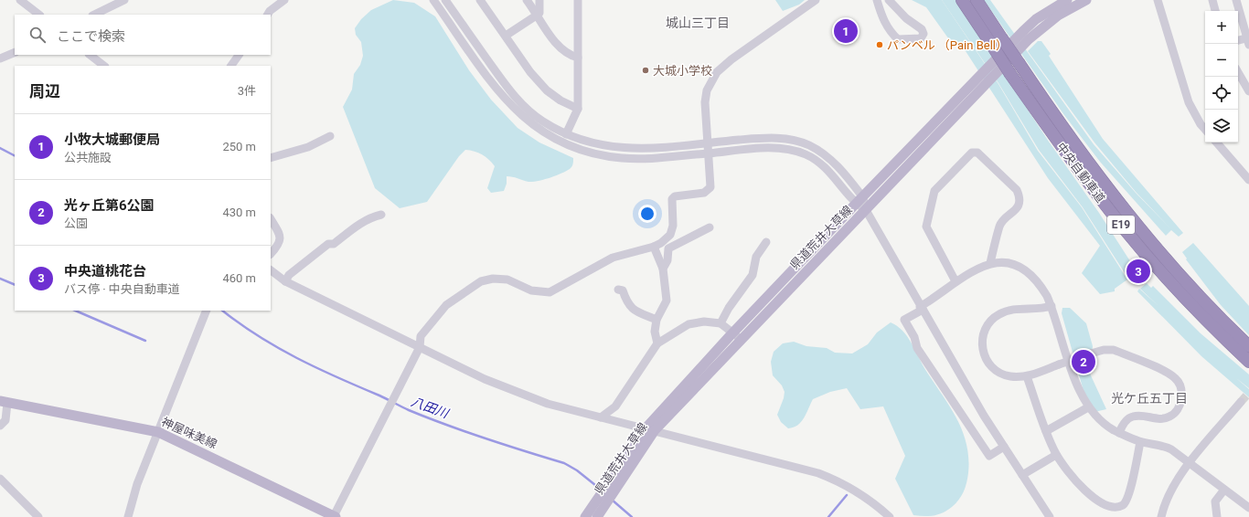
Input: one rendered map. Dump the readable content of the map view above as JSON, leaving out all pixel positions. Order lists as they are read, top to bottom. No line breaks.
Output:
{"streets":{"highway":["中央自動車道","E19"],"main road":["県道荒井大草線","神屋味美線"]},"districts":["城山三丁目","光ケ丘五丁目"],"water":["八田川"],"places":["パンベル （Pain Bell）","大城小学校"],"page":{"map_buttons":["+","−"],"search":"ここで検索","pins":["1","3","2"],"heading":["周辺","3件"],"list":[{"mark":"1","name":"小牧大城郵便局","note":"公共施設","value":"250 m"},{"mark":"2","name":"光ヶ丘第6公園","note":"公園","value":"430 m"},{"mark":"3","name":"中央道桃花台","note":"バス停 · 中央自動車道","value":"460 m"}]}}
